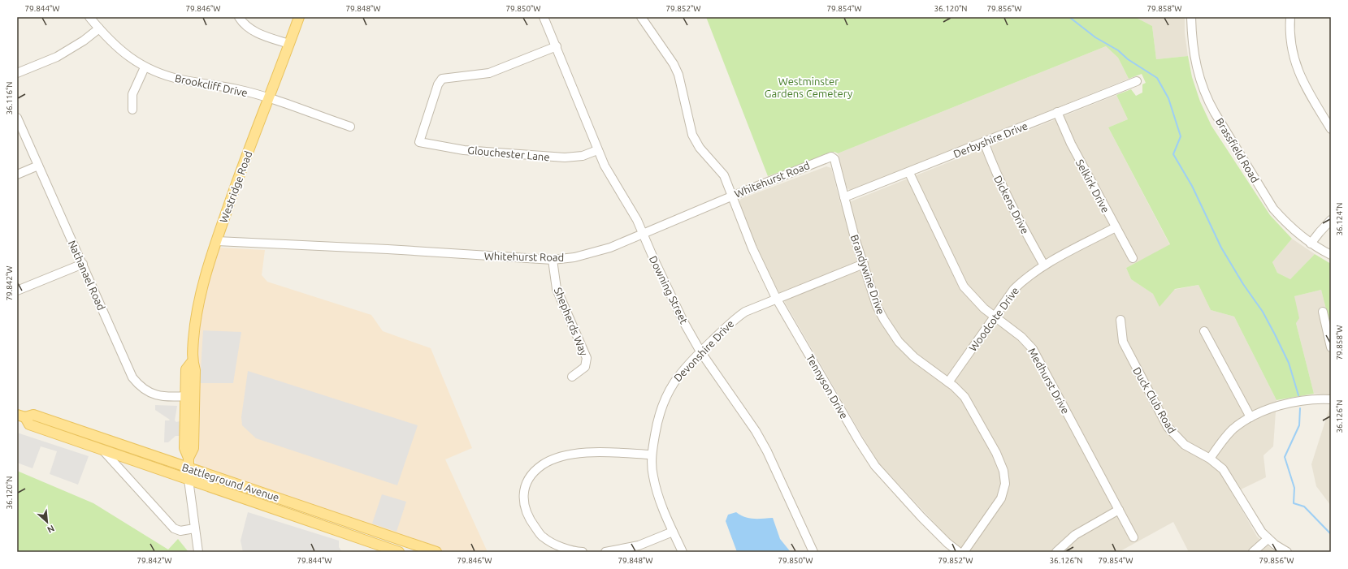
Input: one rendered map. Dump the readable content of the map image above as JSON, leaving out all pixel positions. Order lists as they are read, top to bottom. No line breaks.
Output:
{"streets":{"main road":["Westridge Road","Battleground Avenue"],"street":["Brookcliff Drive","Derbyshire Drive","Brassfield Road","Glouchester Lane","Whitehurst Road","Selkirk Drive","Dickens Drive","Brandywine Drive","Nathanael Road","Downing Street","Woodcote Drive","Shepherds Way","Devonshire Drive","Medhurst Drive","Tennyson Drive","Duck Club Road"]},"crossings":[["Brookcliff Drive","Westridge Road"],["Derbyshire Drive","Selkirk Drive"],["Derbyshire Drive","Dickens Drive"],["Derbyshire Drive","Brandywine Drive"],["Derbyshire Drive","Medhurst Drive"],["Glouchester Lane","Downing Street"],["Whitehurst Road","Westridge Road"],["Whitehurst Road","Brandywine Drive"],["Whitehurst Road","Downing Street"],["Whitehurst Road","Shepherds Way"],["Whitehurst Road","Tennyson Drive"],["Selkirk Drive","Woodcote Drive"],["Westridge Road","Nathanael Road"],["Westridge Road","Battleground Avenue"],["Dickens Drive","Woodcote Drive"],["Brandywine Drive","Woodcote Drive"],["Brandywine Drive","Devonshire Drive"],["Downing Street","Devonshire Drive"],["Woodcote Drive","Medhurst Drive"],["Devonshire Drive","Tennyson Drive"]],"parks":["Westminster Gardens Cemetery"],"north":"bottom right","coordinates":["79.844°W","79.846°W","79.848°W","79.850°W","79.852°W","79.854°W","36.120°N","79.856°W","79.858°W","36.116°N","36.124°N","79.842°W","36.126°N"]}
